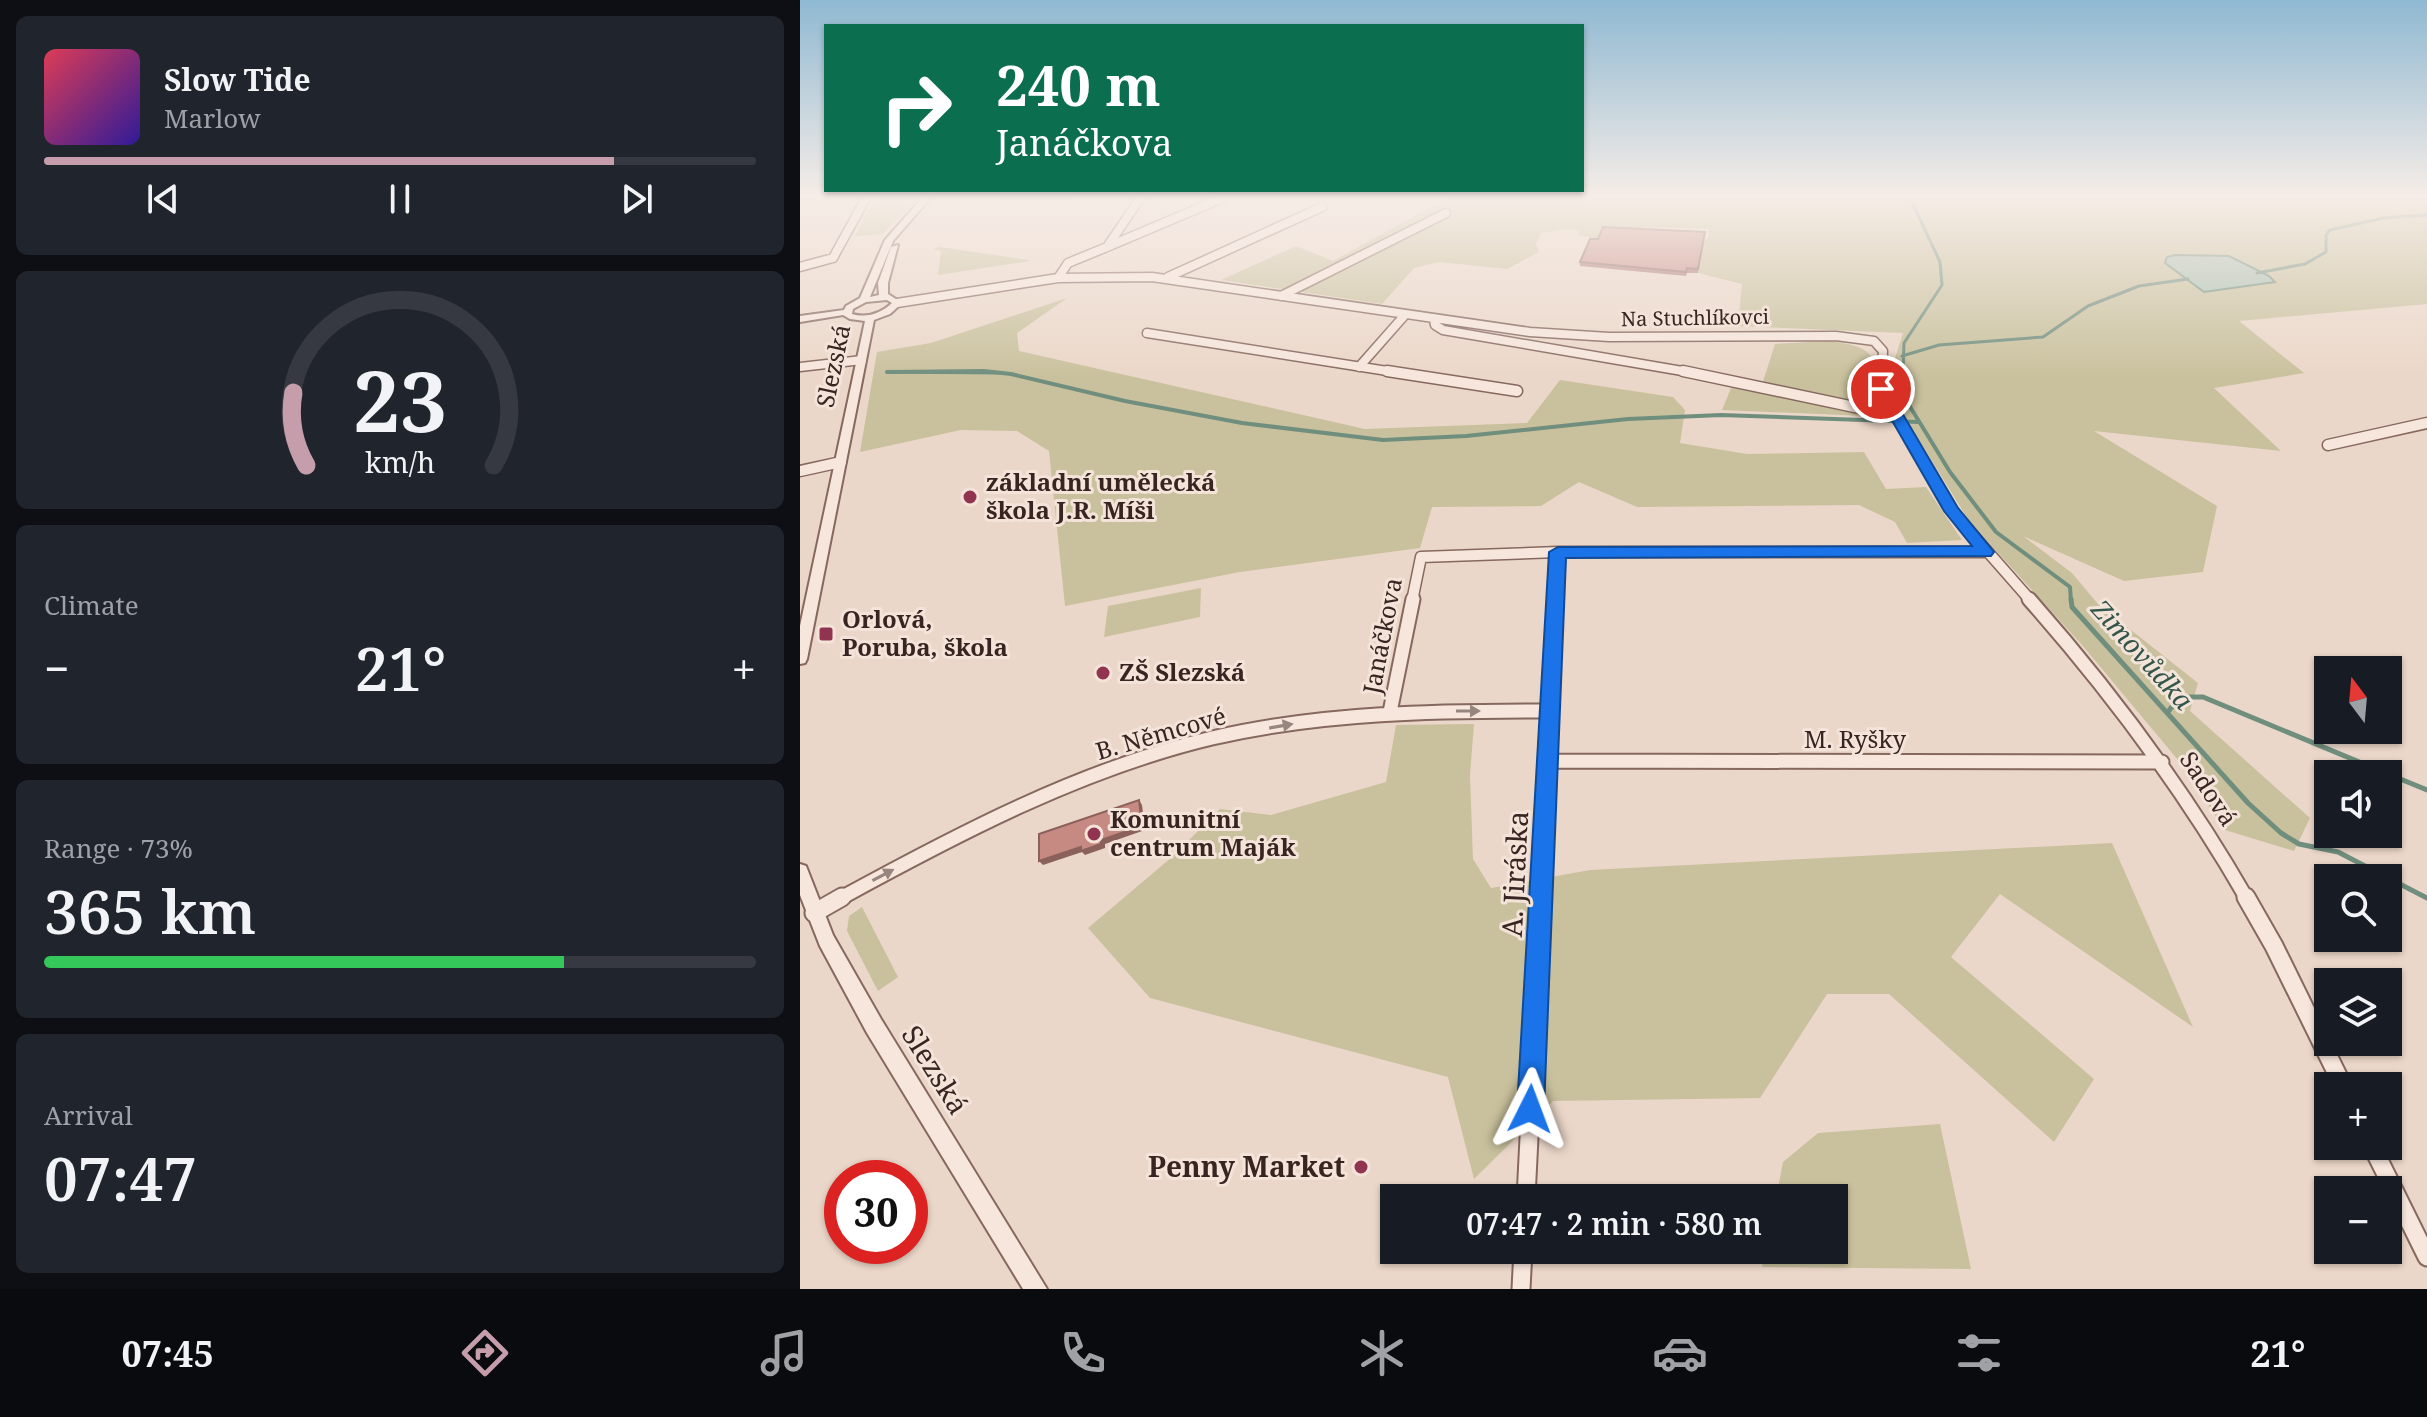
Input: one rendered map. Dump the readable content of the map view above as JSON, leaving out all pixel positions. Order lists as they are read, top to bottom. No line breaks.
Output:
{"streets":{"street":["Na Stuchlíkovci","Slezská","Janáčkova","B. Němcové","M. Ryšky","Sadová","A. Jiráska"]},"crossings":[["Na Stuchlíkovci","Janáčkova"],["Na Stuchlíkovci","Sadová"],["Slezská","B. Němcové"],["Janáčkova","B. Němcové"],["Janáčkova","Sadová"],["Janáčkova","A. Jiráska"],["B. Němcové","A. Jiráska"],["M. Ryšky","Sadová"],["M. Ryšky","A. Jiráska"]],"one_way":["B. Němcové"],"water":["Zimovůdka"],"places":{"other":["základní umělecká škola J.R. Míši","ZŠ Slezská","Komunitní centrum Maják","Penny Market"],"transit":["Orlová, Poruba, škola"]},"north":"top","page":{"turn":["240 m","Janáčkova"],"song":["Slow Tide","Marlow"],"tile":["Climate",["Range · 73%","365 km"],["Arrival","07:47"]],"heat":["−","21°","+"],"map_buttons":["+","−"],"limit":"30","trip":"07:47 · 2 min · 580 m","tabs":["07:45","21°"],"gauge":["23","km/h"]}}
